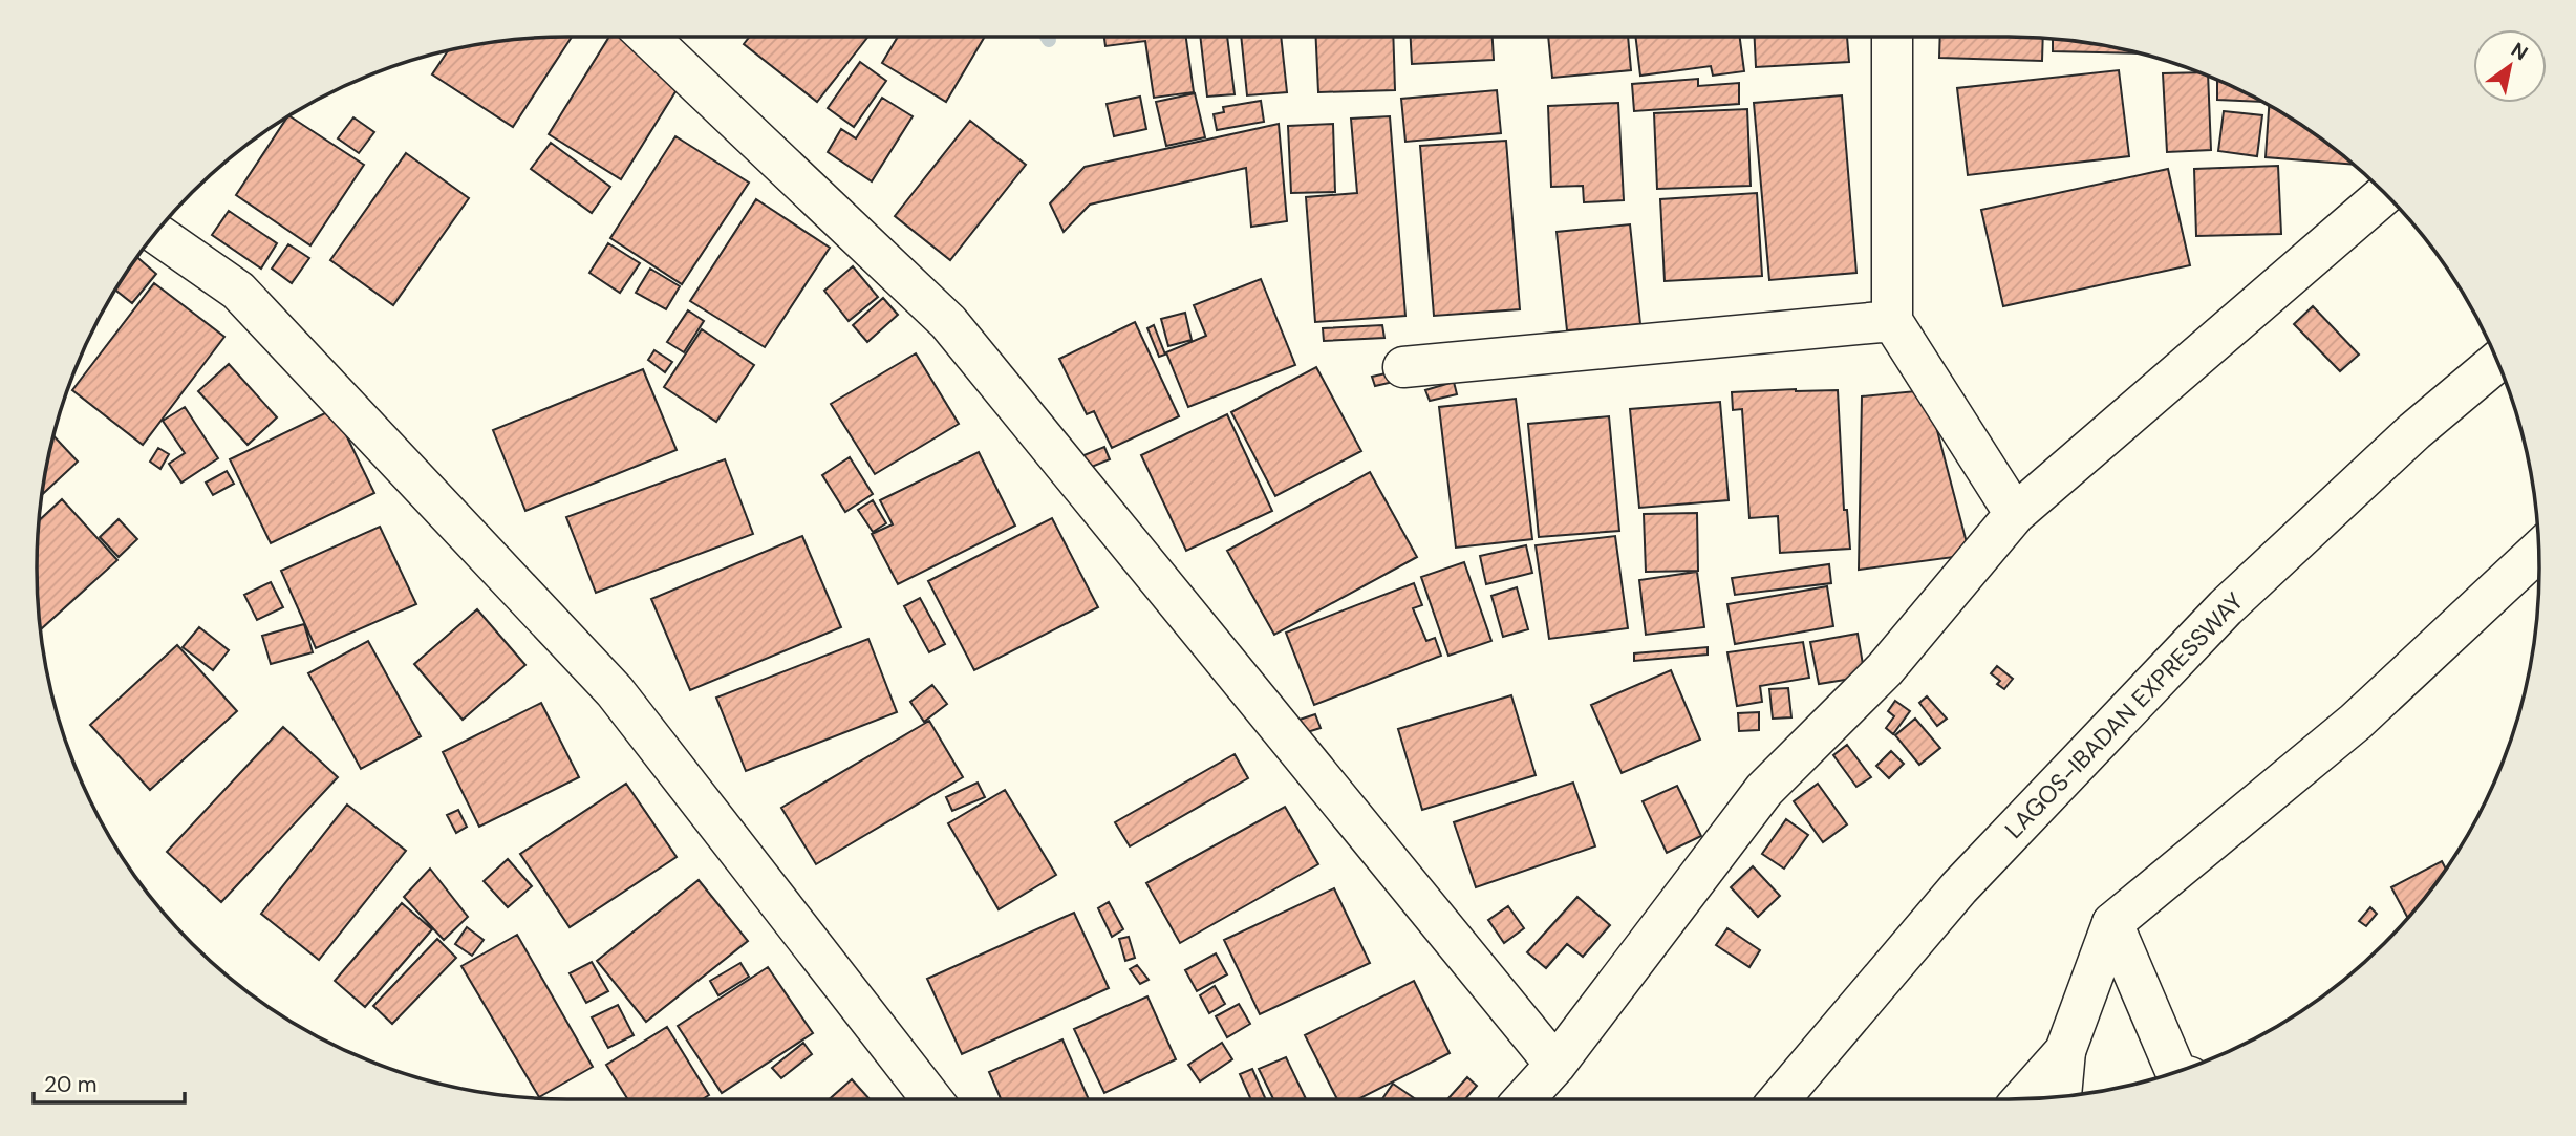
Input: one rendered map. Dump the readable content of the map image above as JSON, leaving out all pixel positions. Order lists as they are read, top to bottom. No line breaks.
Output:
{"streets":{"main road":["LAGOS-IBADAN EXPRESSWAY"]},"scale_bar":"20 m","north":"top right"}
